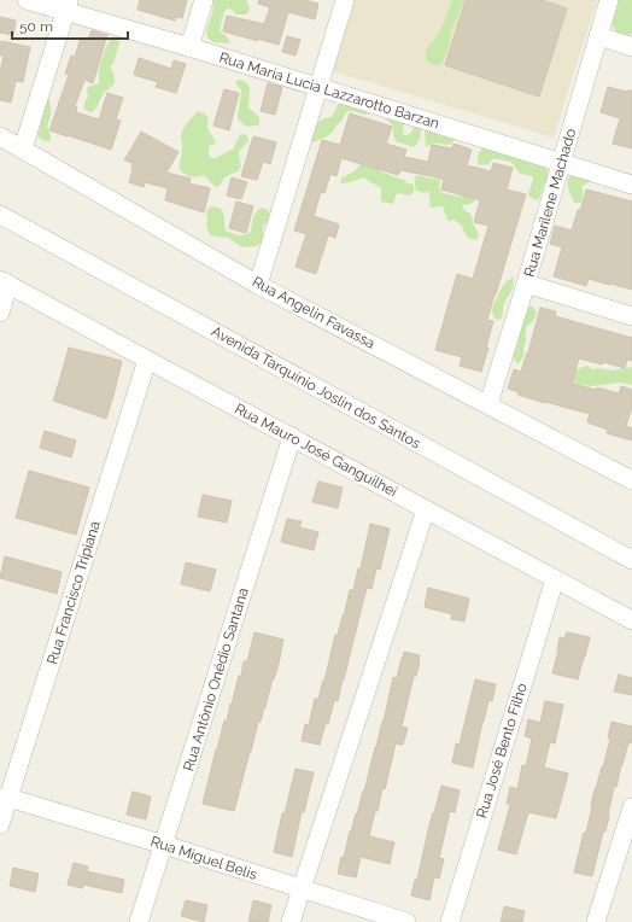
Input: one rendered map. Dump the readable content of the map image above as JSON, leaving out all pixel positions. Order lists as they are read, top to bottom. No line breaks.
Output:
{"streets":{"street":["Rua Maria Lucia Lazzarotto Barzan","Rua Marilene Machado","Rua Angelin Favassa","Avenida Tarquínio Joslin dos Santos","Rua Mauro José Ganguilhei","Rua Francisco Tripiana","Rua Antônio Onédio Santana","Rua José Bento Filho","Rua Miguel Belis"]},"crossings":[["Rua Maria Lucia Lazzarotto Barzan","Rua Marilene Machado"],["Rua Marilene Machado","Rua Angelin Favassa"],["Rua Mauro José Ganguilhei","Rua Francisco Tripiana"],["Rua Mauro José Ganguilhei","Rua Antônio Onédio Santana"],["Rua Mauro José Ganguilhei","Rua José Bento Filho"],["Rua Francisco Tripiana","Rua Miguel Belis"],["Rua Antônio Onédio Santana","Rua Miguel Belis"]],"scale_bar":"50 m"}
